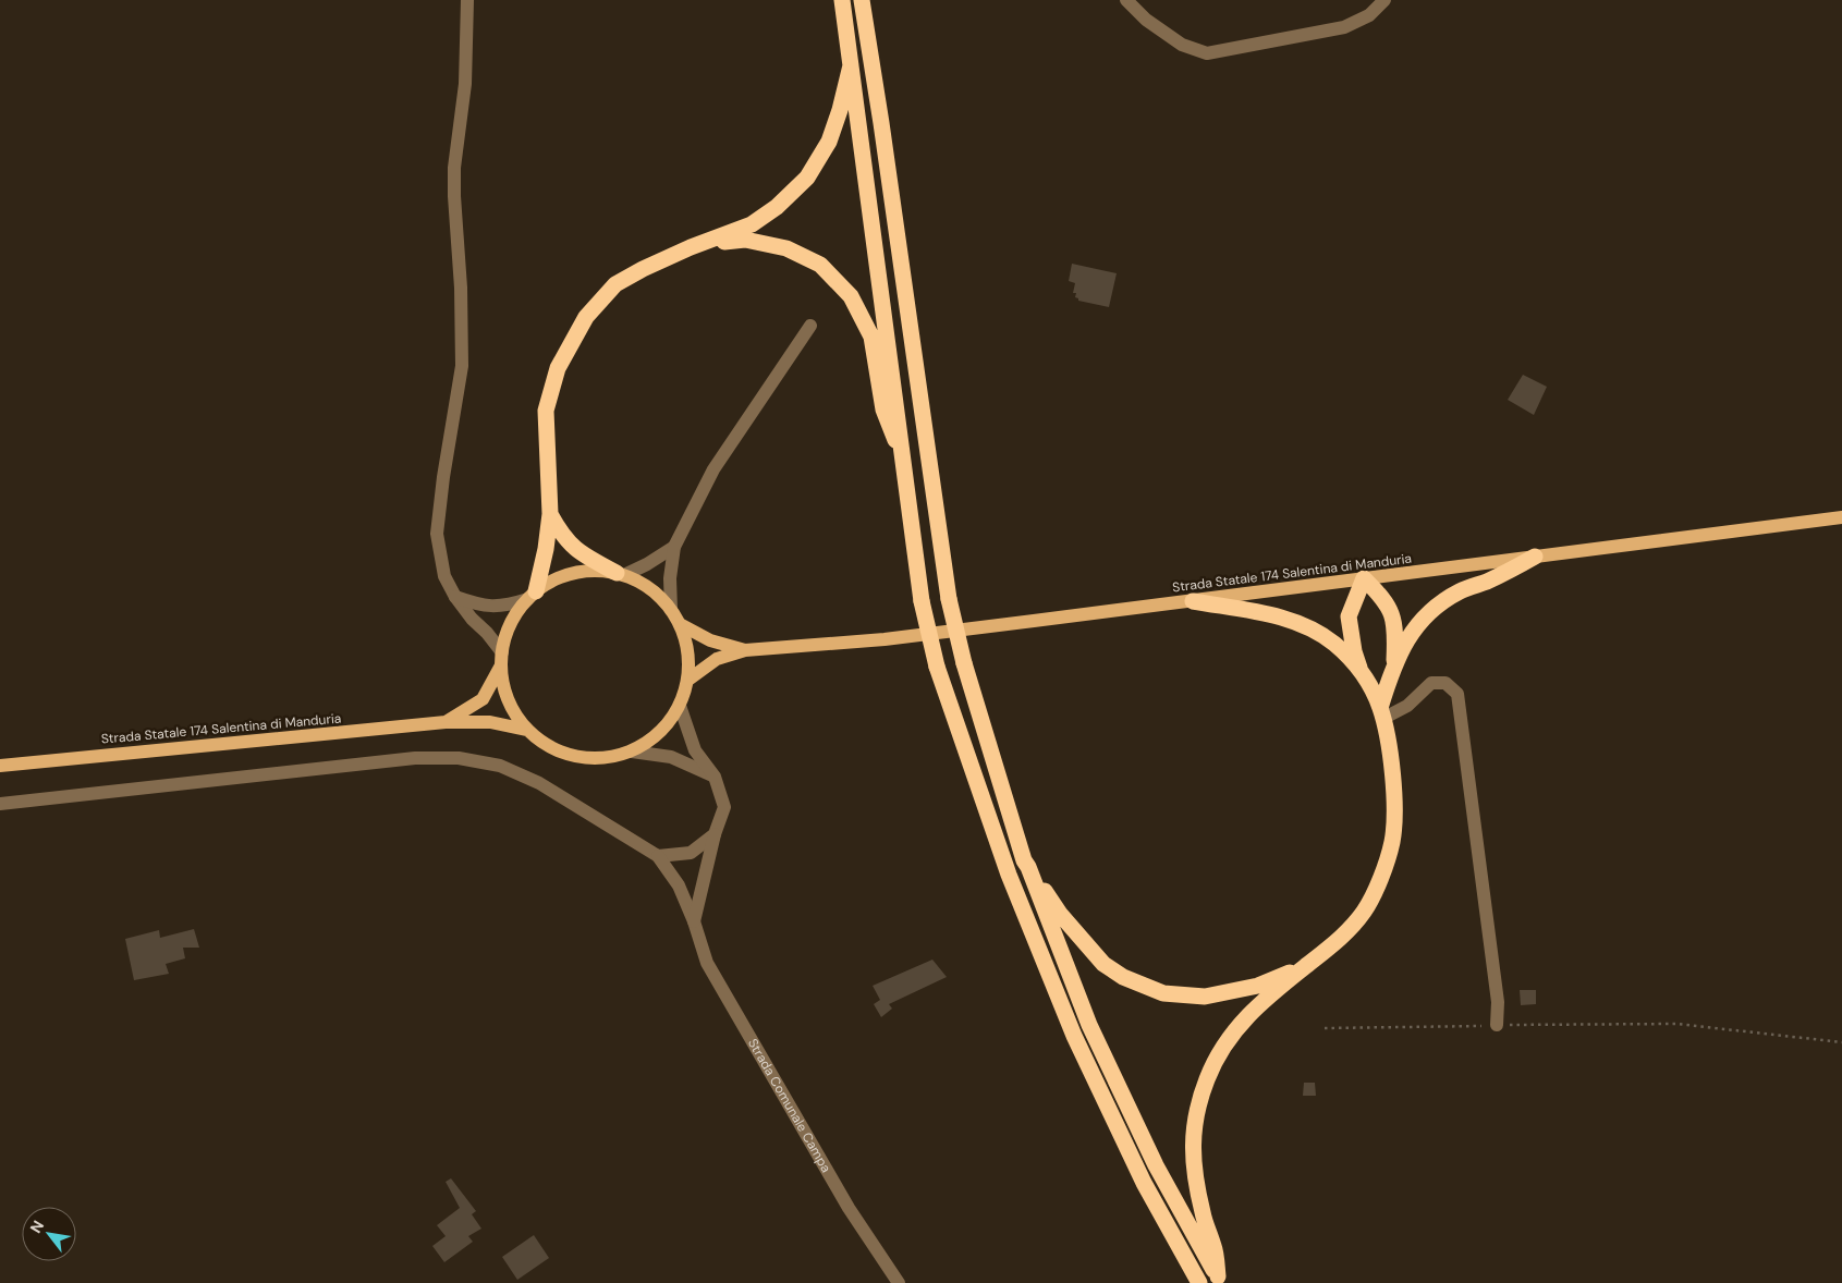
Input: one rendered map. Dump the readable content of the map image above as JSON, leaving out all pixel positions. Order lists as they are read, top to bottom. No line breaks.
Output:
{"streets":{"main road":["Strada Statale 174 Salentina di Manduria"],"street":["Strada Comunale Campa"]},"north":"top left"}
